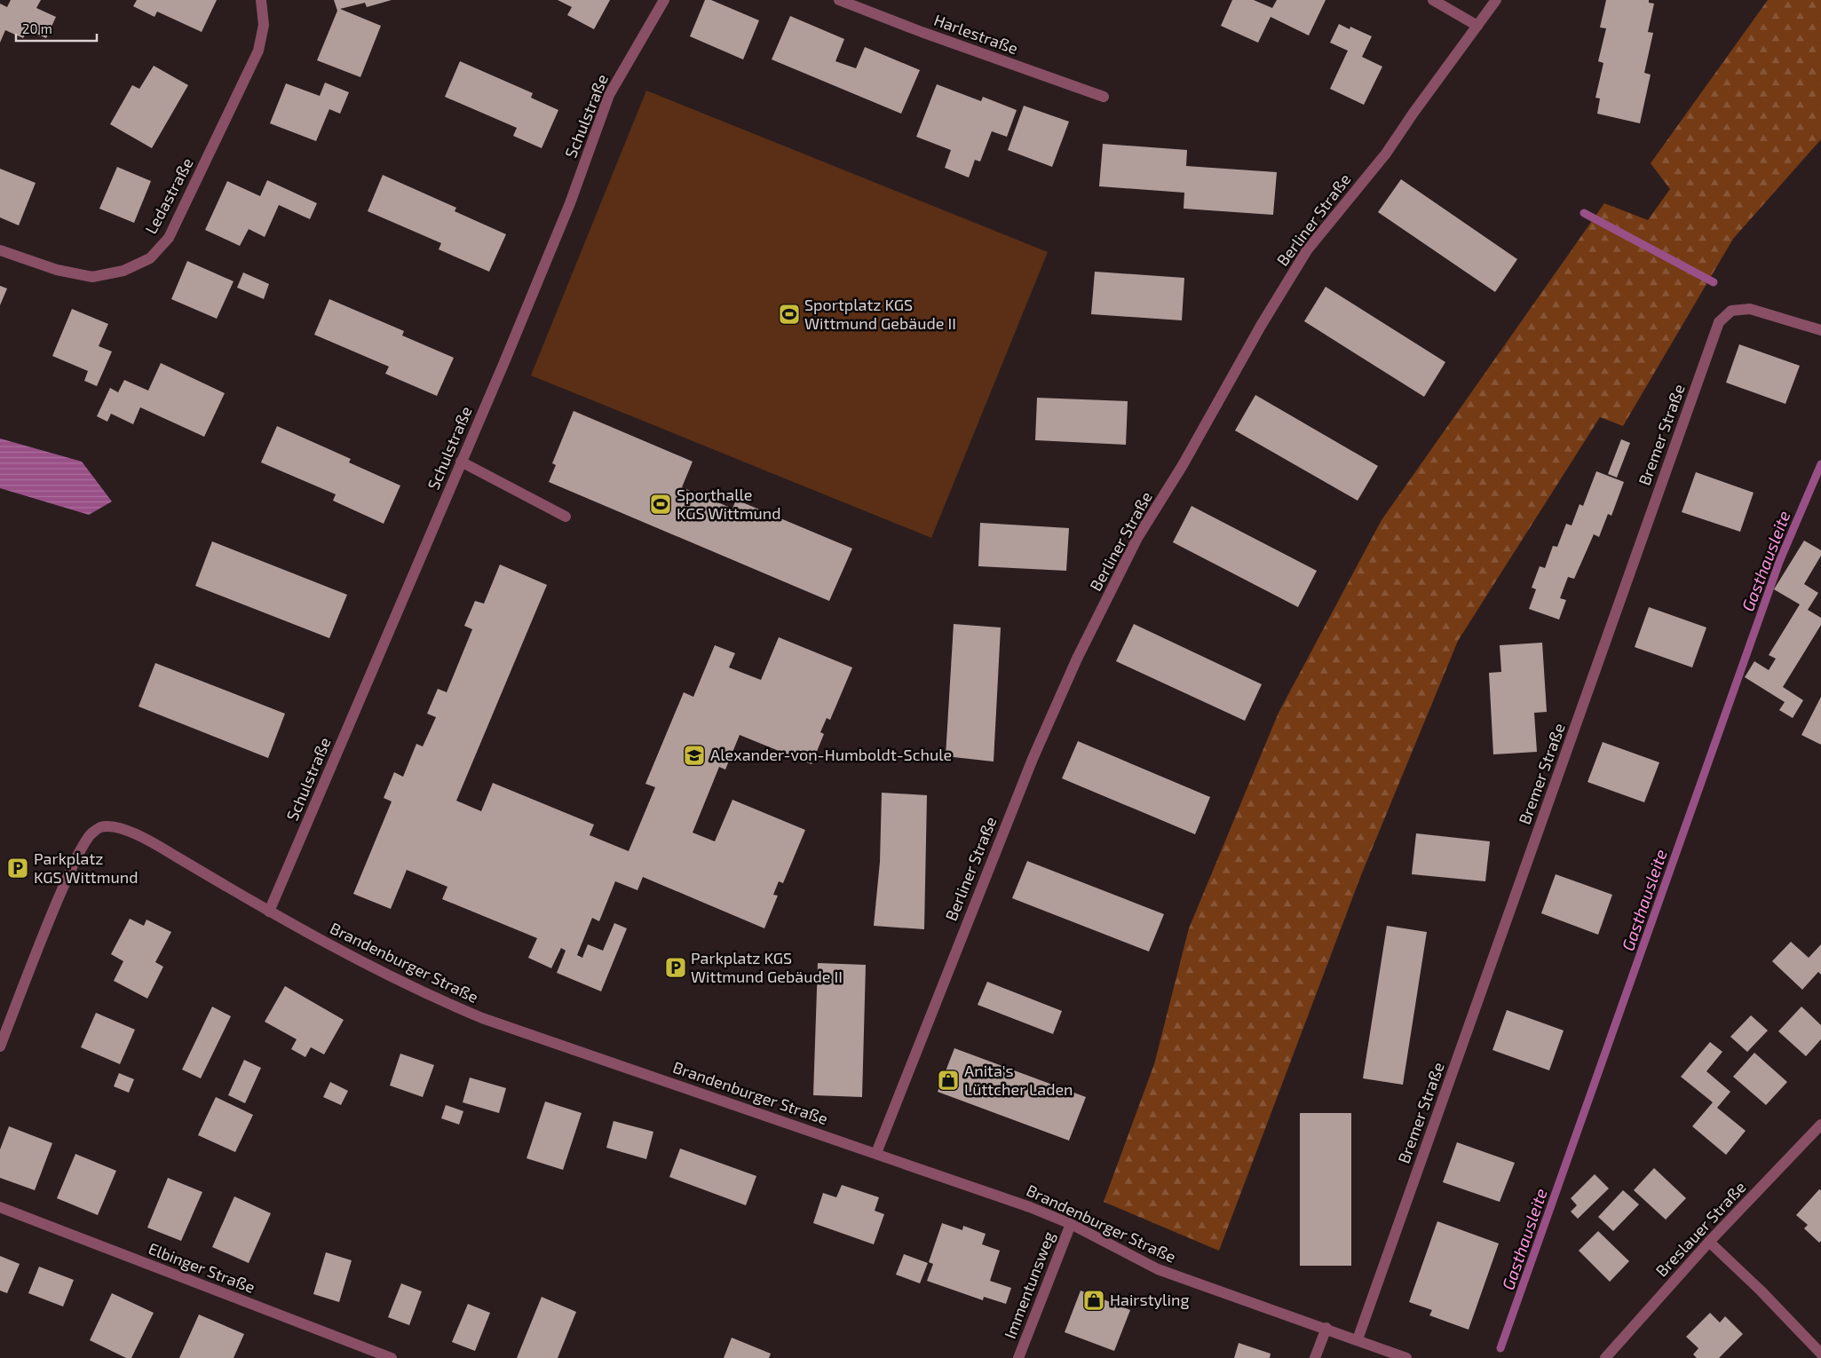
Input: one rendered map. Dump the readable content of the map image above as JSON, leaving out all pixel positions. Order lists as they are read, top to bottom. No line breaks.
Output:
{"streets":{"street":["Harlestraße","Schulstraße","Ledastraße","Berliner Straße","Bremer Straße","Brandenburger Straße","Breslauer Straße","Elbinger Straße","Immentunsweg"]},"crossings":[["Schulstraße","Brandenburger Straße"],["Berliner Straße","Brandenburger Straße"],["Bremer Straße","Brandenburger Straße"],["Brandenburger Straße","Immentunsweg"]],"water":["Gasthausleite"],"places":{"sports":["Sportplatz KGS Wittmund Gebäude II","Sporthalle KGS Wittmund"],"school or university":["Alexander-von-Humboldt-Schule"],"parking":["Parkplatz KGS Wittmund","Parkplatz KGS Wittmund Gebäude II"],"shop":["Anita's Lüttcher Laden","Hairstyling"]},"scale_bar":"20 m"}
